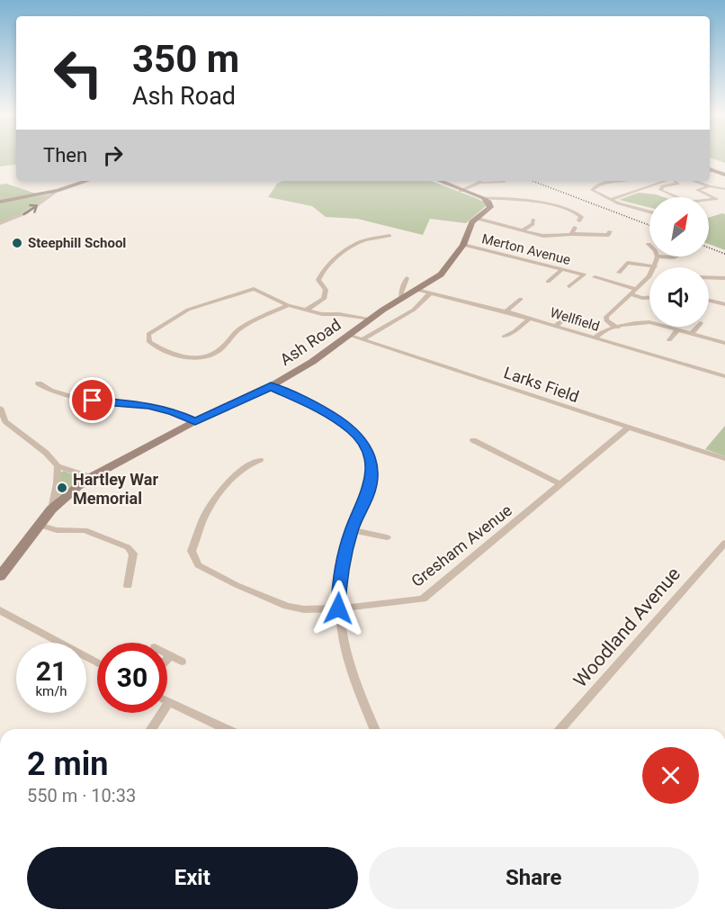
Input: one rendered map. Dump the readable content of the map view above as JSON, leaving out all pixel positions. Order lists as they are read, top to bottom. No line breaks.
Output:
{"streets":{"street":["Merton Avenue","Wellfield","Ash Road","Larks Field","Gresham Avenue","Woodland Avenue"]},"crossings":[["Merton Avenue","Ash Road"],["Wellfield","Ash Road"],["Ash Road","Larks Field"],["Larks Field","Gresham Avenue"]],"places":["Steephill School","Hartley War Memorial"],"north":"top right","page":{"turn":["350 m","Ash Road"],"then":"Then","speed":"21 km/h","limit":"30","heading":["2 min","550 m · 10:33"],"buttons":["Exit","Share"]}}
